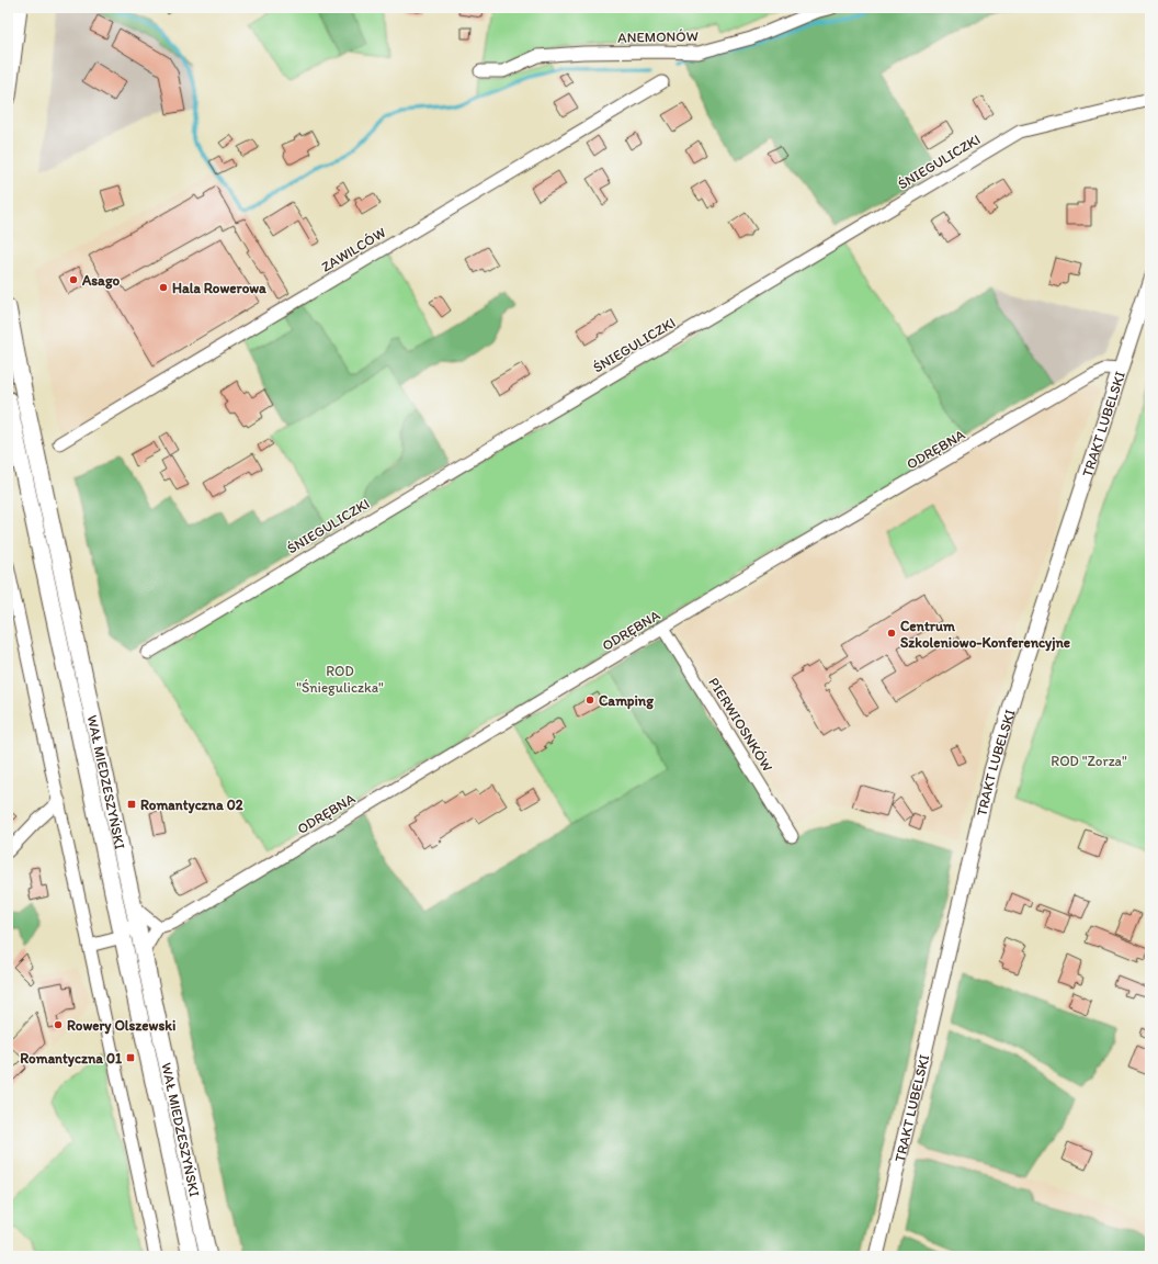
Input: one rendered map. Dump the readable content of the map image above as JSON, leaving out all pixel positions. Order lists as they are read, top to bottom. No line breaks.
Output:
{"streets":{"main road":["WAŁ MIEDZESZYŃSKI"],"street":["ANEMONÓW","ŚNIEGULICZKI","ZAWILCÓW","TRAKT LUBELSKI","ODRĘBNA","PIERWIOSNKÓW"]},"crossings":[["TRAKT LUBELSKI","ODRĘBNA"],["ODRĘBNA","PIERWIOSNKÓW"]],"parks":["ROD \"Śnieguliczka\"","ROD \"Zorza\""],"places":{"other":["Asago","Hala Rowerowa","Centrum Szkoleniowo-Konferencyjne","Camping","Rowery Olszewski"],"transit":["Romantyczna 02","Romantyczna 01"]}}
